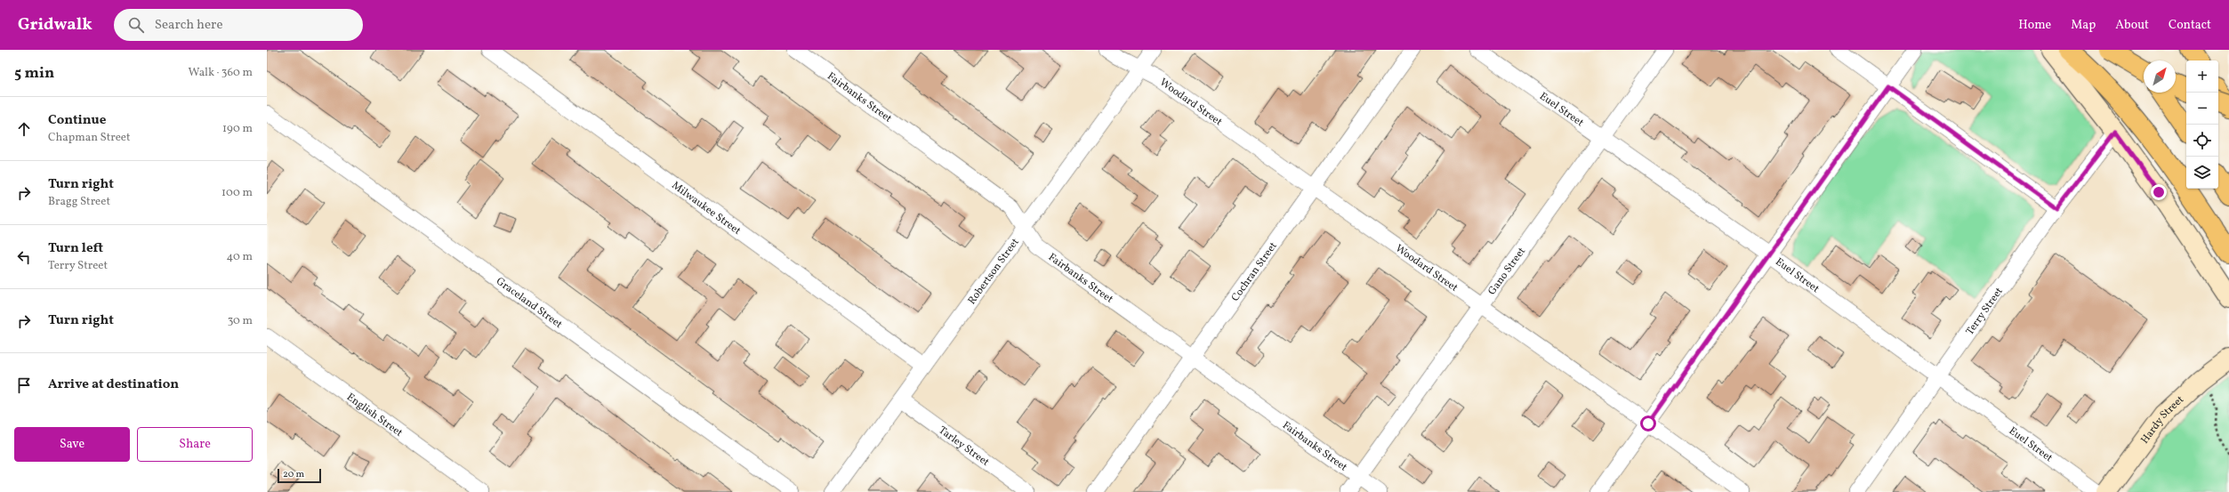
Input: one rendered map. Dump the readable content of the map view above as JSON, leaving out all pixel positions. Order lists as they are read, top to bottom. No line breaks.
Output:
{"streets":{"main road":["Hardy Street"],"street":["Fairbanks Street","Woodard Street","Euel Street","Milwaukee Street","Robertson Street","Cochran Street","Gano Street","Graceland Street","Terry Street","English Street","Tarley Street"]},"crossings":[["Fairbanks Street","Robertson Street"],["Fairbanks Street","Cochran Street"],["Fairbanks Street","Gano Street"],["Woodard Street","Robertson Street"],["Woodard Street","Cochran Street"],["Woodard Street","Gano Street"],["Euel Street","Gano Street"],["Euel Street","Terry Street"],["Milwaukee Street","Robertson Street"],["Robertson Street","Tarley Street"]],"scale_bar":"20 m","north":"top right","page":{"header":"Gridwalk","search":"Search here","nav":["Home","Map","About","Contact"],"heading":["5 min","Walk · 360 m"],"map_buttons":["+","−"],"list":[["Continue","Chapman Street","190 m"],["Turn right","Bragg Street","100 m"],["Turn left","Terry Street","40 m"],["Turn right","30 m"],"Arrive at destination"],"buttons":["Save","Share"],"scale":"20 m"}}
